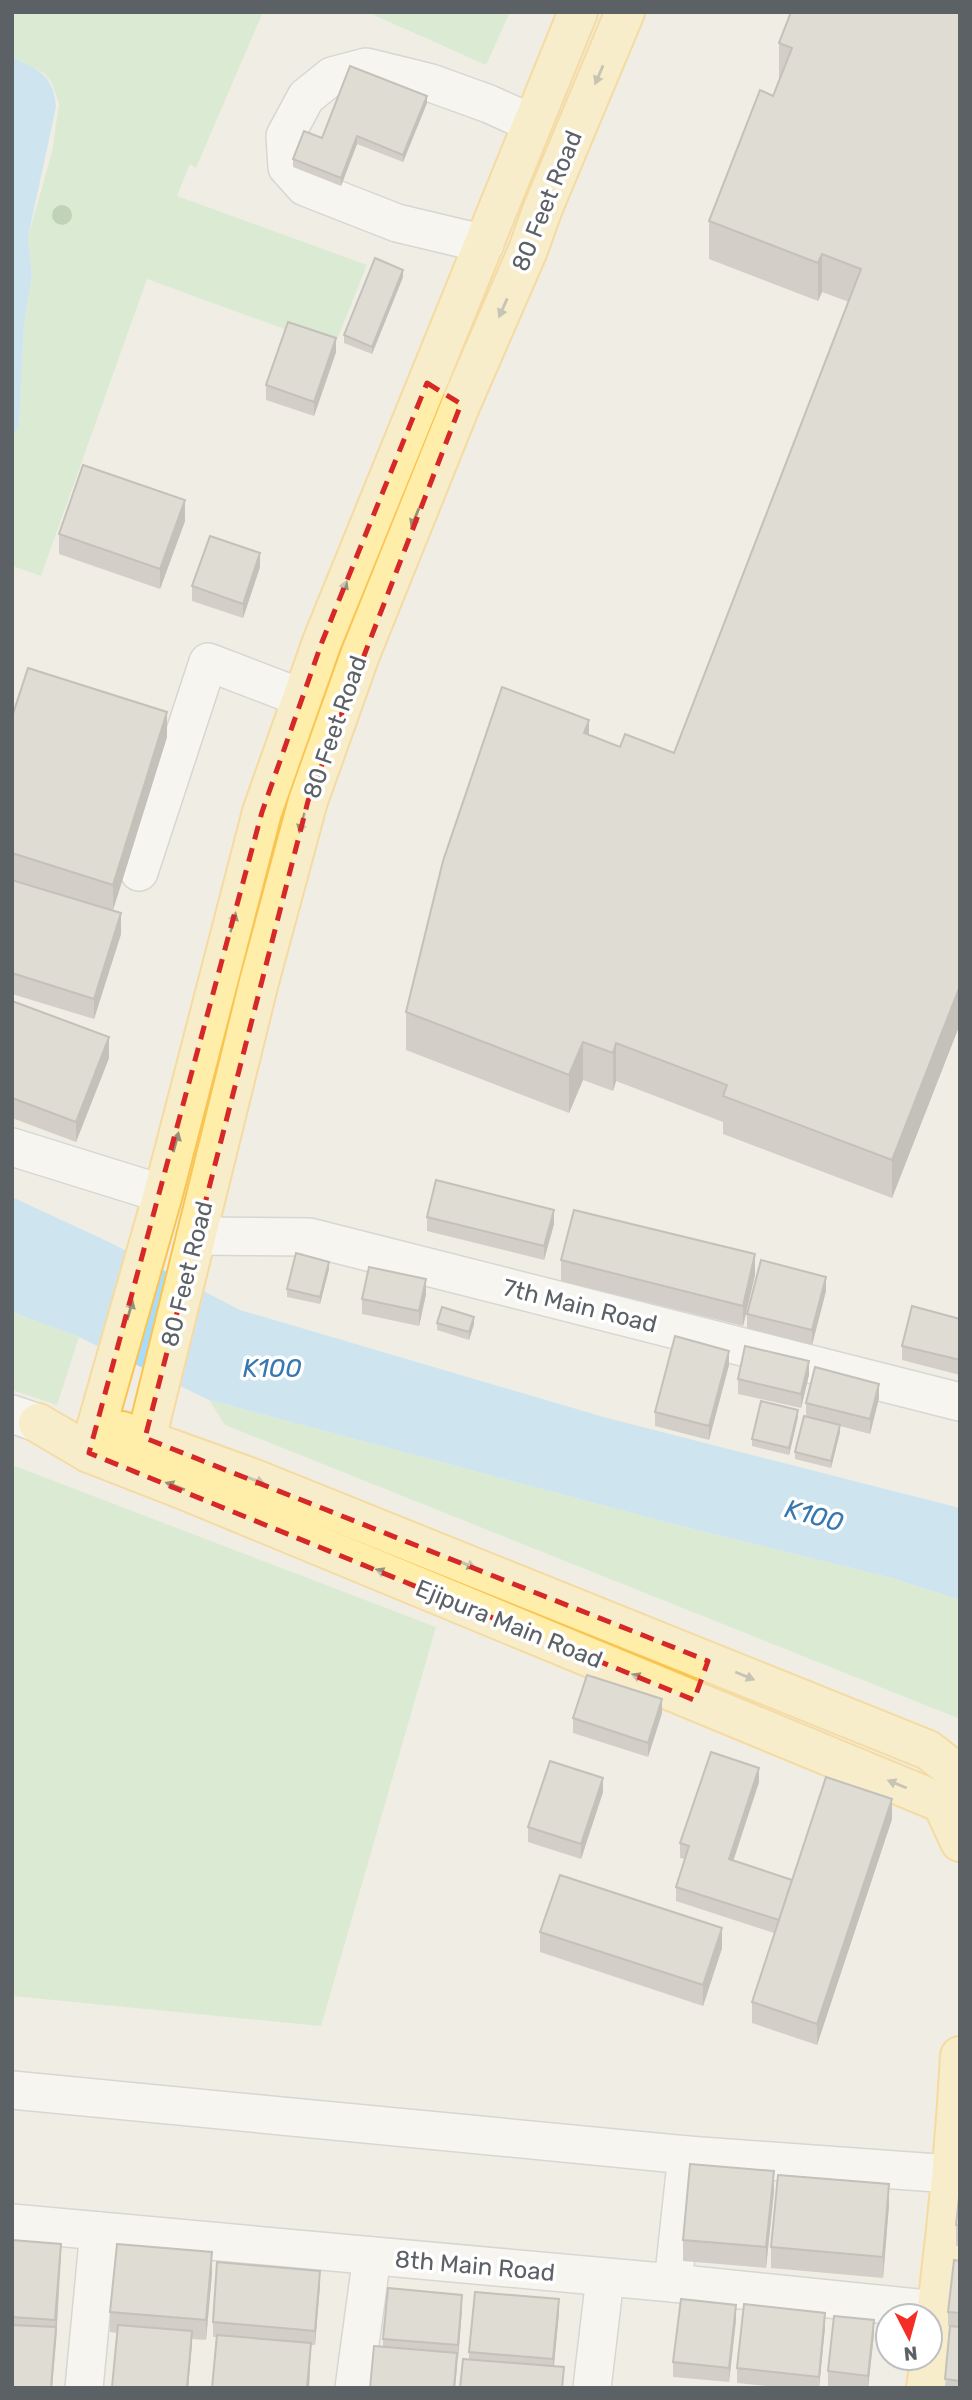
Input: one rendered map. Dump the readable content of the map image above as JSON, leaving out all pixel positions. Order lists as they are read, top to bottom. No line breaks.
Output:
{"streets":{"main road":["80 Feet Road","Ejipura Main Road"],"street":["7th Main Road","8th Main Road"]},"crossings":[["80 Feet Road","7th Main Road"],["80 Feet Road","Ejipura Main Road"]],"water":["K100"],"north":"bottom"}
